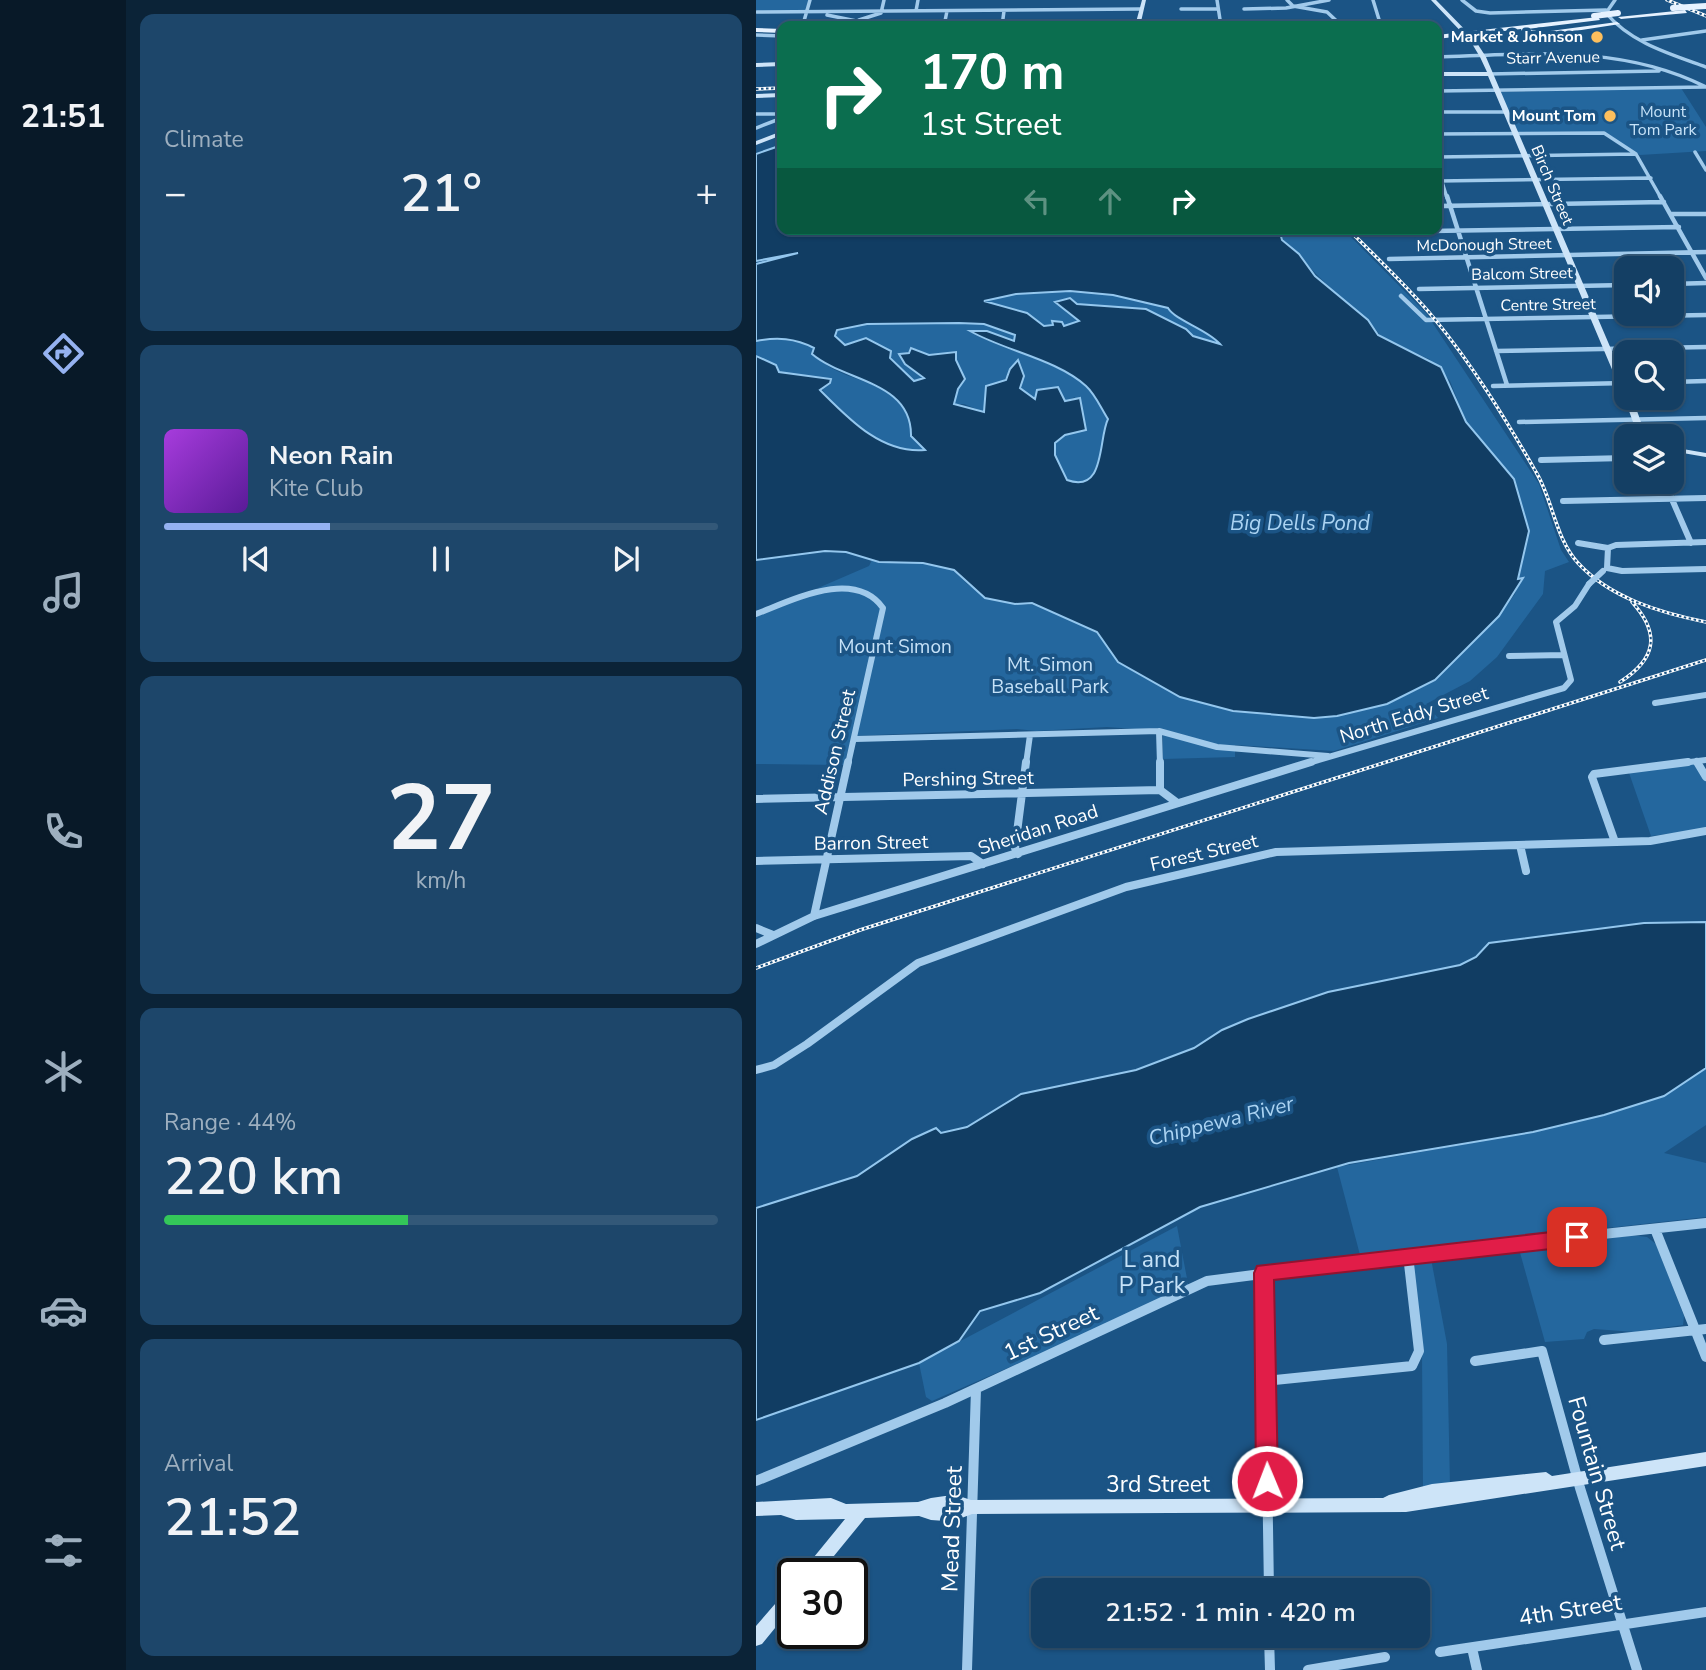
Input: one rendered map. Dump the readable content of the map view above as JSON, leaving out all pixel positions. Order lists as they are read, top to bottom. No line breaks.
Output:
{"streets":{"main road":["Birch Street","3rd Street"],"street":["Starr Avenue","McDonough Street","Balcom Street","Centre Street","North Eddy Street","Addison Street","Pershing Street","Sheridan Road","Barron Street","Forest Street","1st Street","Fountain Street","Mead Street","4th Street"]},"crossings":[["Starr Avenue","Birch Street"],["Birch Street","McDonough Street"],["Birch Street","Balcom Street"],["Birch Street","Centre Street"],["North Eddy Street","Addison Street"],["North Eddy Street","Sheridan Road"],["Addison Street","Pershing Street"],["Addison Street","Sheridan Road"],["Addison Street","Barron Street"],["Sheridan Road","Barron Street"],["1st Street","Mead Street"],["Fountain Street","3rd Street"],["Fountain Street","4th Street"],["3rd Street","Mead Street"]],"water":["Big Dells Pond","Chippewa River"],"parks":["Mount Tom Park","Mount Simon","Mt. Simon Baseball Park","L and P Park"],"places":["Market & Johnson","Mount Tom"],"page":{"tabs":"21:51","tile":["Climate",["27","km/h"],["Range · 44%","220 km"],["Arrival","21:52"]],"turn":["170 m","1st Street"],"heat":["−","21°","+"],"song":["Neon Rain","Kite Club"],"limit":"30","trip":"21:52 · 1 min · 420 m"}}
